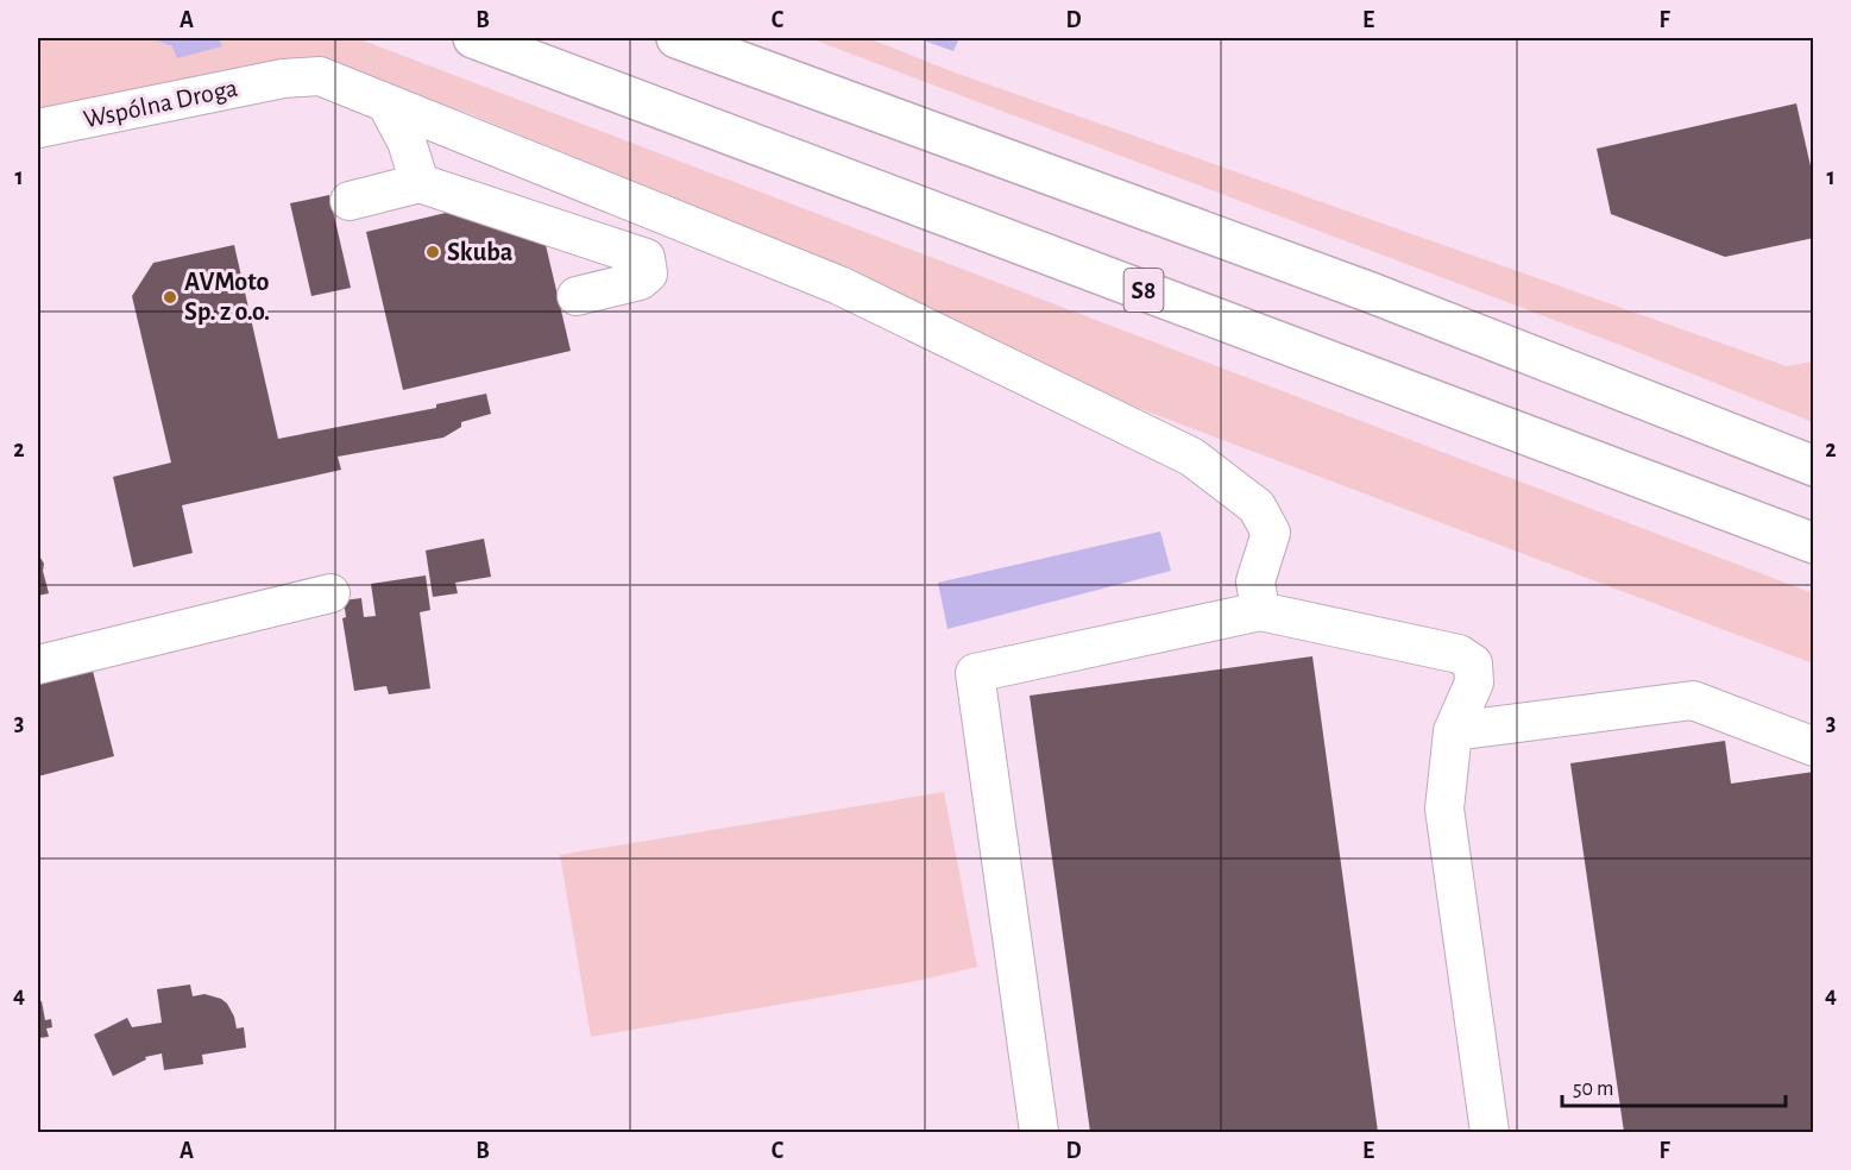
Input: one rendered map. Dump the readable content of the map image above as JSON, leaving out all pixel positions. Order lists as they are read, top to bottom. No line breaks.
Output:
{"streets":{"highway":["S8"],"street":["Wspólna Droga"]},"places":["Skuba","AVMoto Sp. z o.o."],"scale_bar":"50 m","grid":{"columns":["A","B","C","D","E","F"],"rows":["1","2","3","4"]}}
